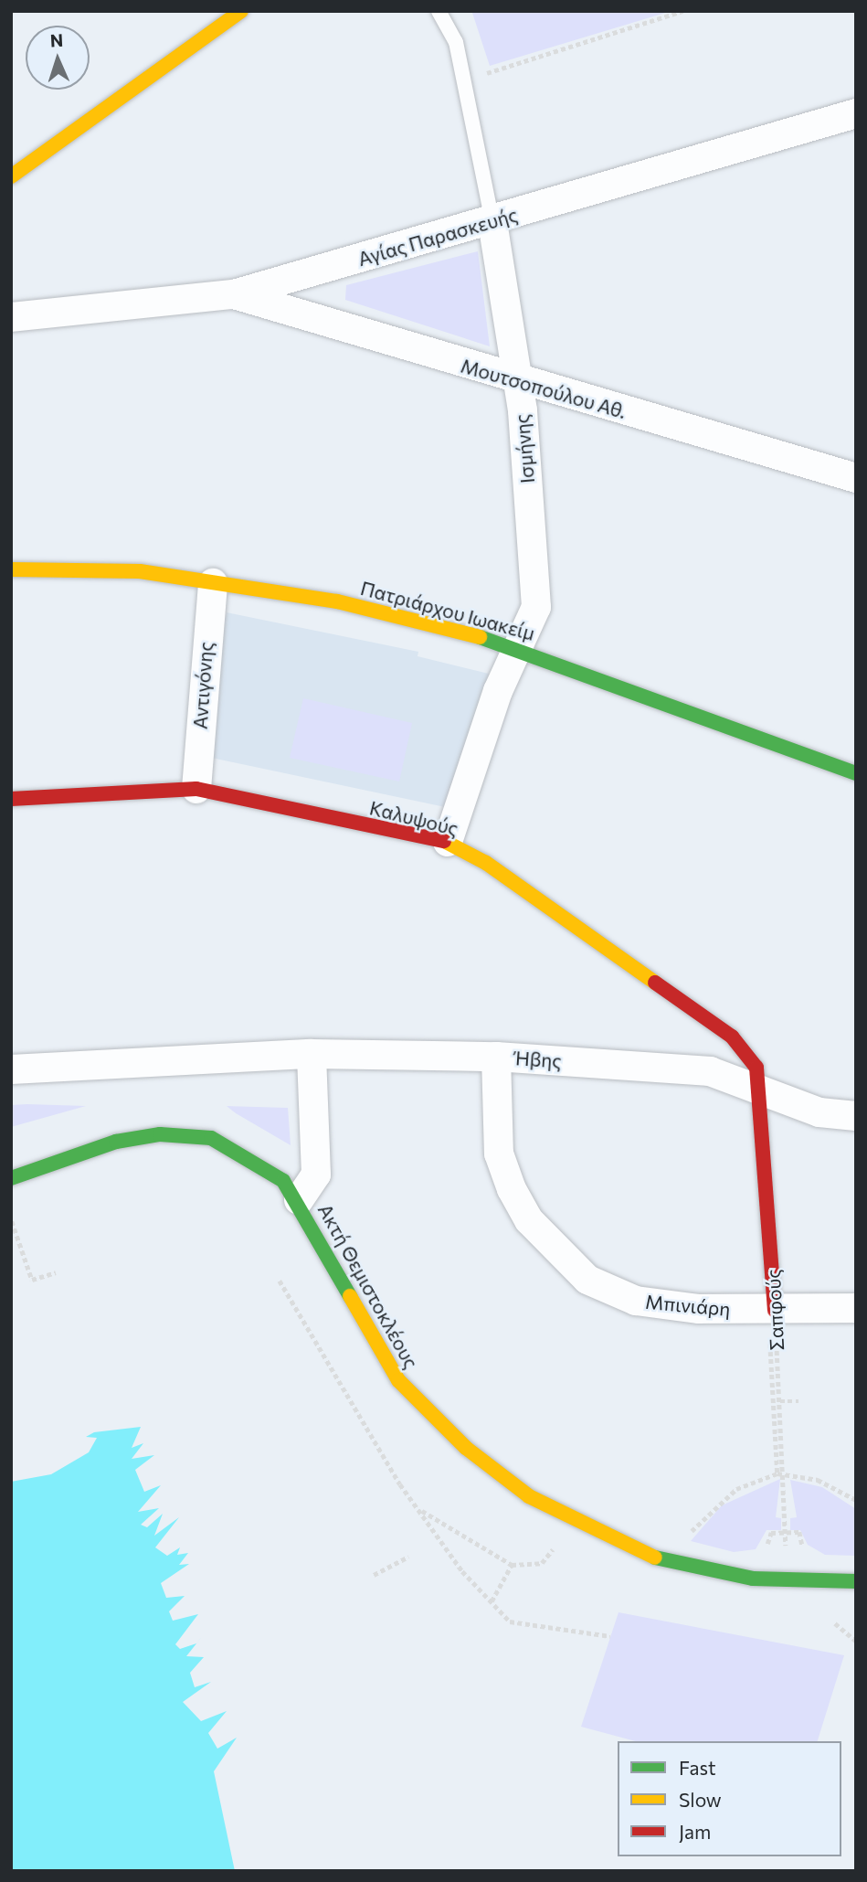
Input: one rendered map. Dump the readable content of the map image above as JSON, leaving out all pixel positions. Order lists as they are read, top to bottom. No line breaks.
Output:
{"streets":{"street":["Αγίας Παρασκευής","Μουτσοπούλου Αθ.","Ισμήνης","Πατριάρχου Ιωακείμ","Αντιγόνης","Καλυψούς","Ήβης","Ακτή Θεμιστοκλέους","Μπινιάρη","Σαπφούς"]},"crossings":[["Αγίας Παρασκευής","Μουτσοπούλου Αθ."],["Αγίας Παρασκευής","Ισμήνης"],["Μουτσοπούλου Αθ.","Ισμήνης"],["Ισμήνης","Πατριάρχου Ιωακείμ"],["Ισμήνης","Καλυψούς"],["Πατριάρχου Ιωακείμ","Αντιγόνης"],["Αντιγόνης","Καλυψούς"],["Καλυψούς","Ήβης"],["Καλυψούς","Σαπφούς"],["Ήβης","Μπινιάρη"],["Ήβης","Σαπφούς"],["Μπινιάρη","Σαπφούς"]],"legend":["Fast","Slow","Jam"],"north":"top"}
